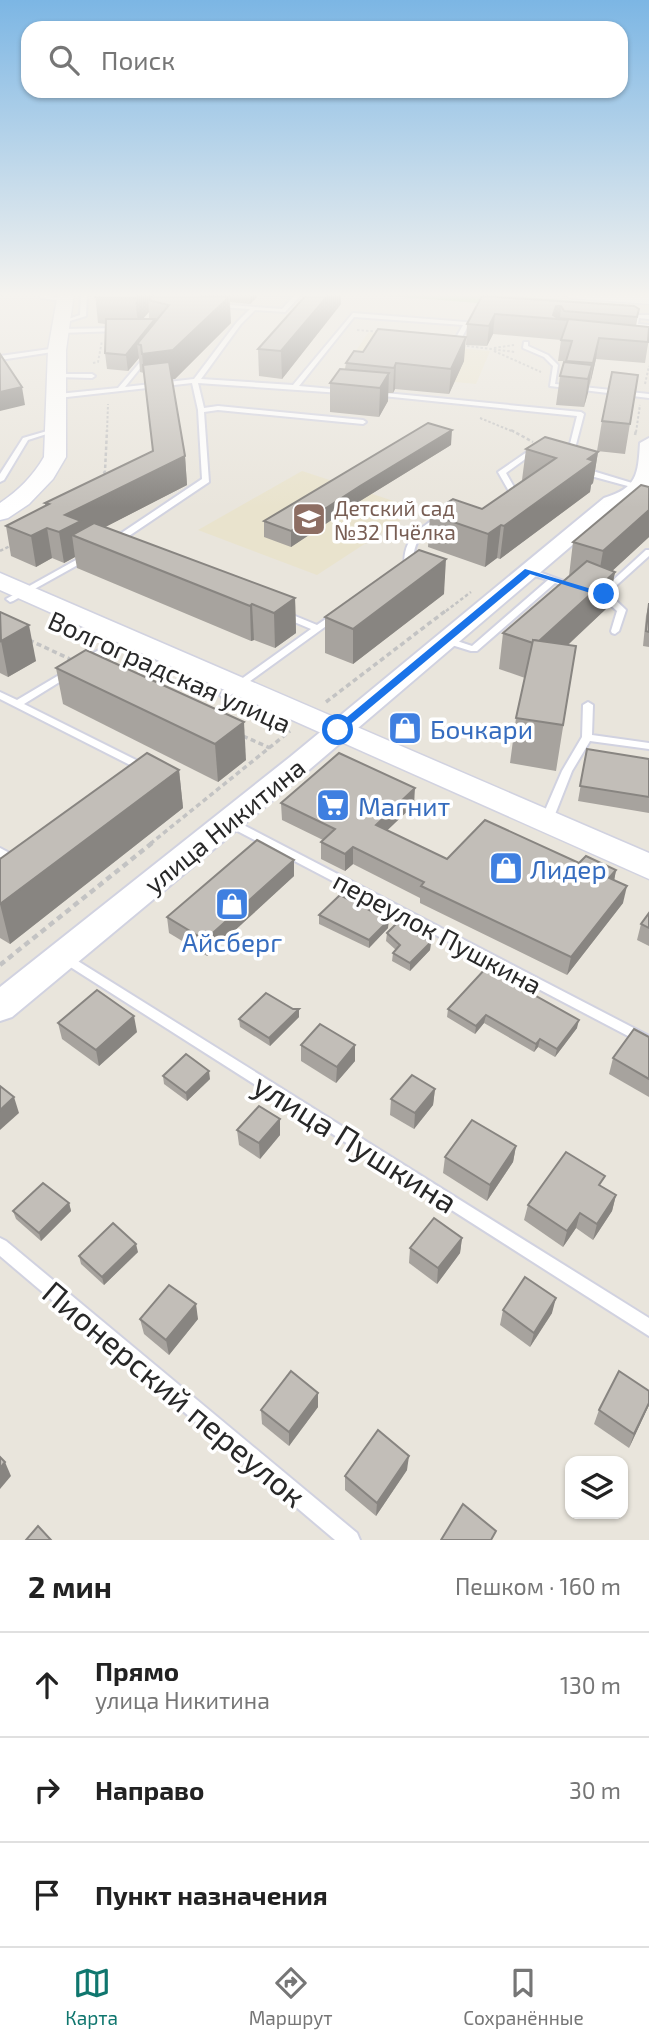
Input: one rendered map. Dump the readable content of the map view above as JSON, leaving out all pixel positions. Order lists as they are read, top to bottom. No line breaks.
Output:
{"streets":{"main road":["Волгоградская улица"],"street":["улица Никитина"],"lane":["переулок Пушкина","улица Пушкина","Пионерский переулок"]},"crossings":[["Волгоградская улица","улица Никитина"],["улица Никитина","переулок Пушкина"],["улица Никитина","улица Пушкина"]],"places":{"school or university":["Детский сад №32 Пчёлка"],"shop":["Бочкари","Лидер","Айсберг"],"supermarket":["Магнит"]},"page":{"search":"Поиск","heading":["2 мин","Пешком · 160 m"],"list":[["Прямо","улица Никитина","130 m"],["Направо","30 m"],"Пункт назначения"],"nav":["Карта","Маршрут","Сохранённые"]}}
